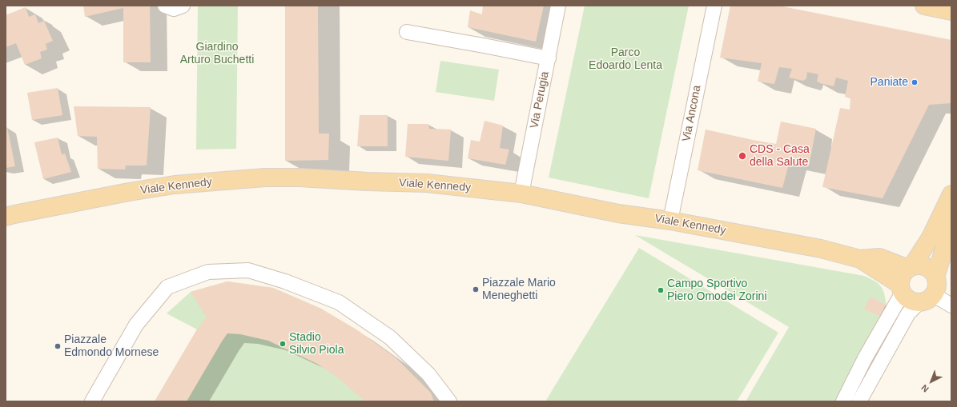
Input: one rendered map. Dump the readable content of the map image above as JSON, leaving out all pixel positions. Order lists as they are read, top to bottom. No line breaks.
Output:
{"streets":{"main road":["Viale Kennedy"],"street":["Via Perugia","Via Ancona"]},"crossings":[["Via Perugia","Viale Kennedy"],["Via Ancona","Viale Kennedy"]],"parks":["Giardino Arturo Buchetti","Parco Edoardo Lenta"],"places":["Paniate","CDS - Casa della Salute","Piazzale Mario Meneghetti","Campo Sportivo Piero Omodei Zorini","Stadio Silvio Piola","Piazzale Edmondo Mornese"],"north":"bottom left"}
